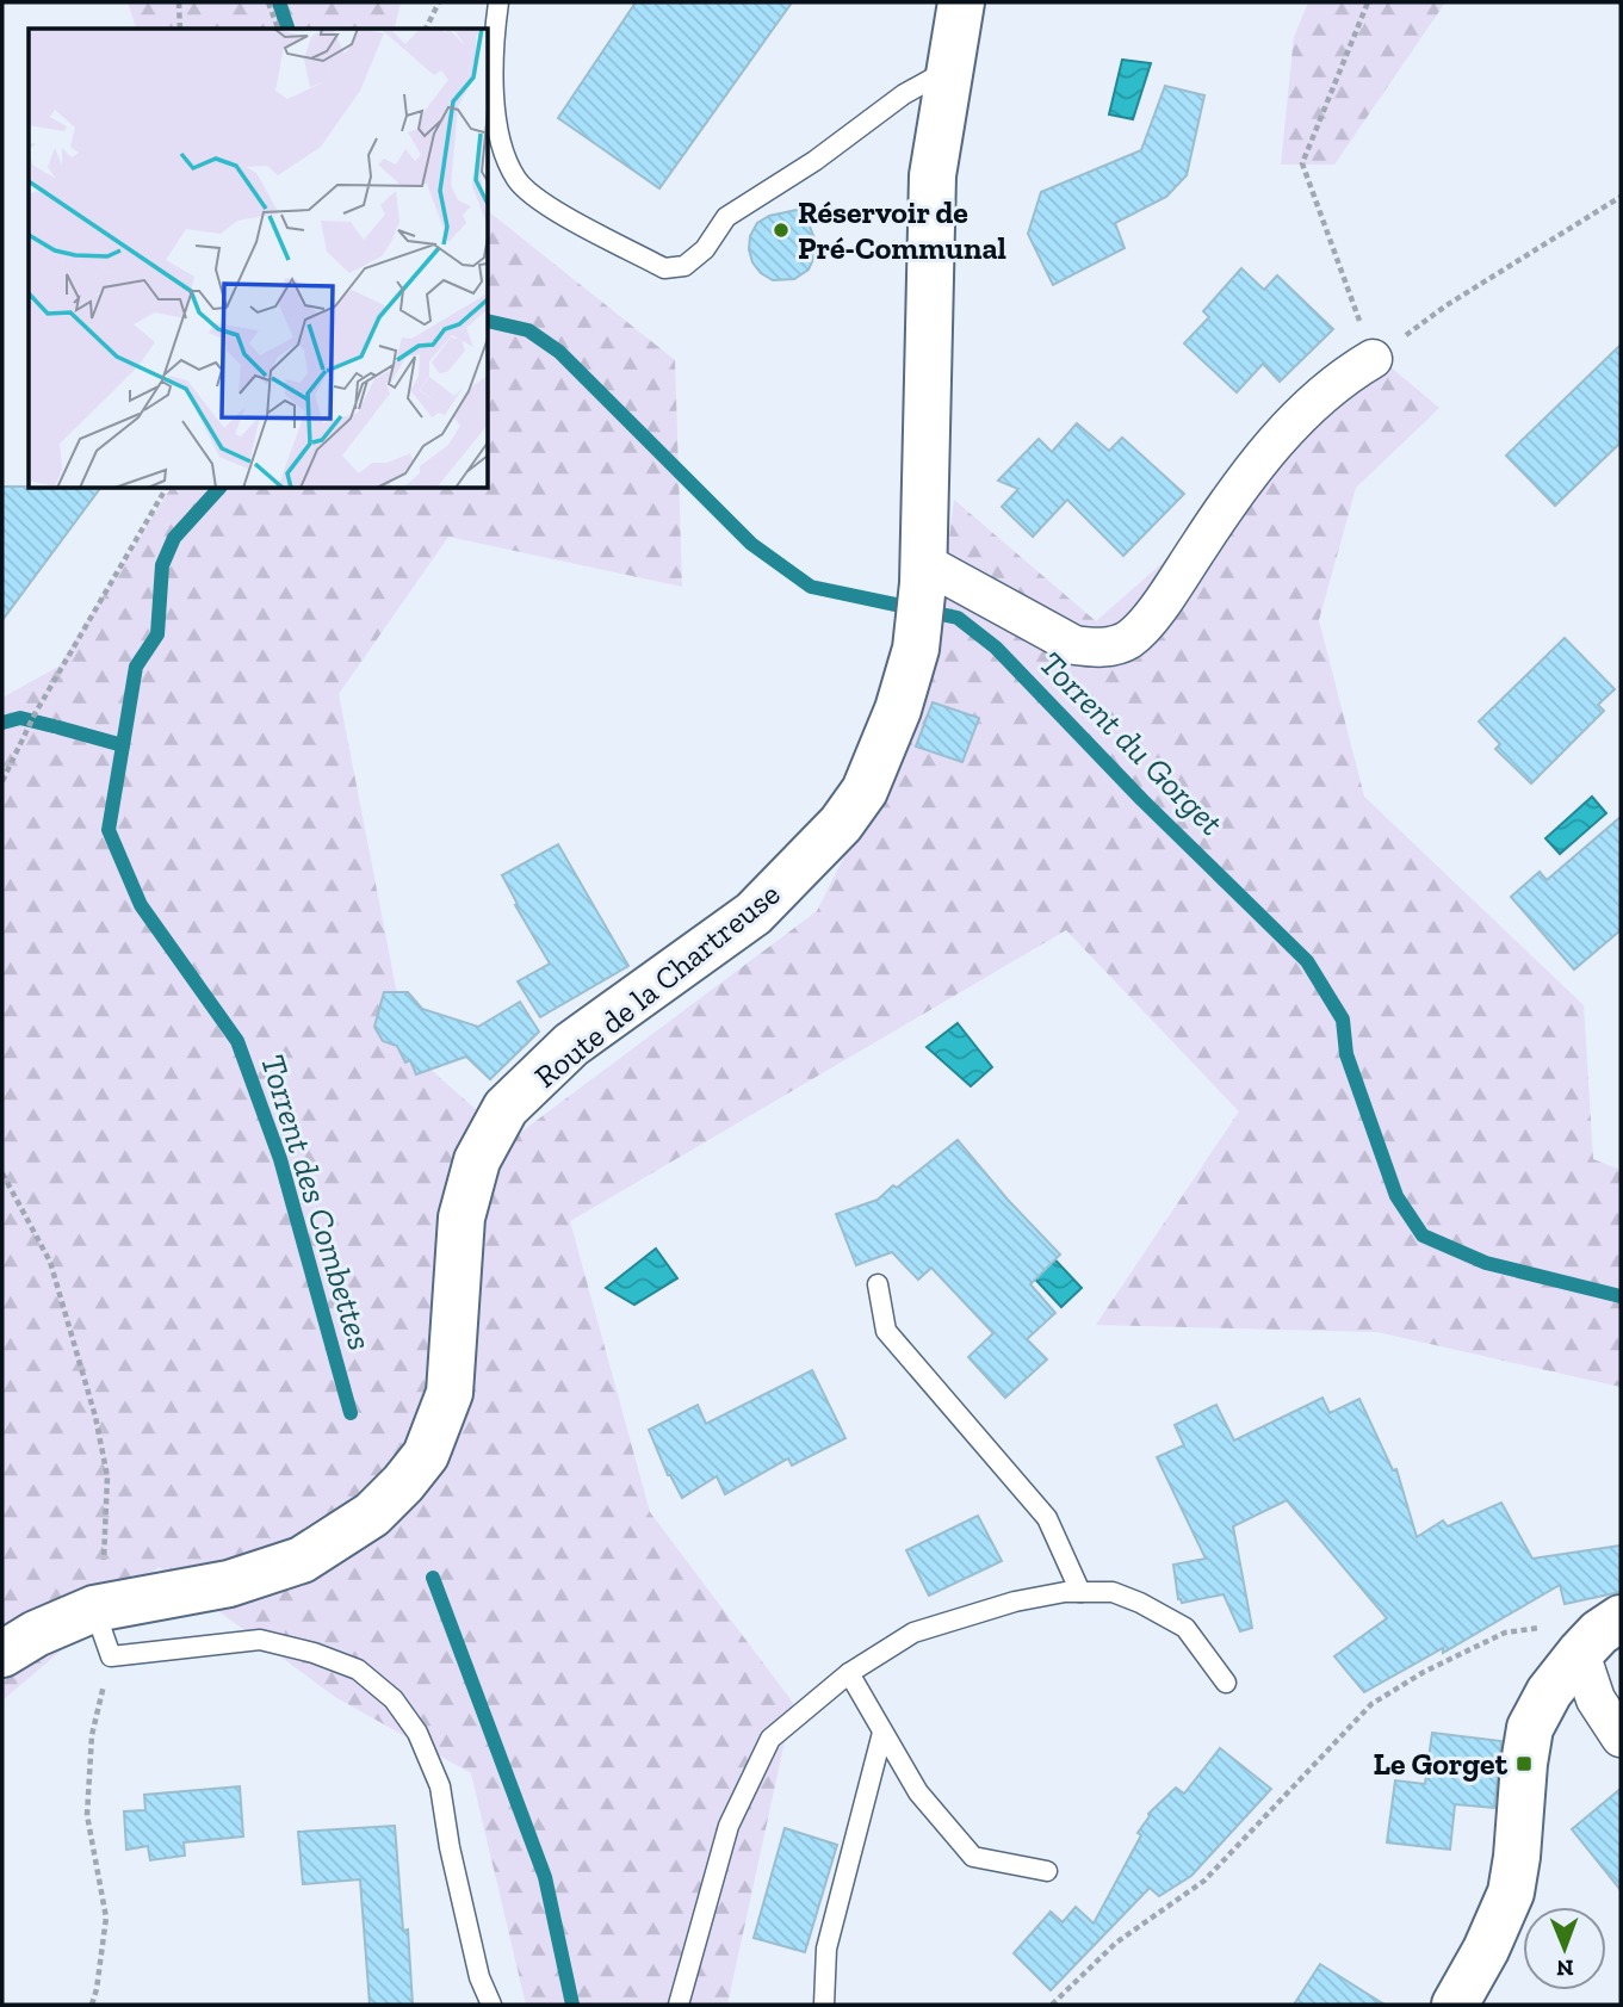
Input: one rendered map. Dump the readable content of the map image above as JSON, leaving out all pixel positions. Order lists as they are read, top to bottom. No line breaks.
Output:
{"streets":{"main road":["Route de la Chartreuse"]},"water":["Torrent du Gorget","Torrent des Combettes"],"places":{"other":["Réservoir de Pré-Communal"],"transit":["Le Gorget"]},"north":"bottom"}
